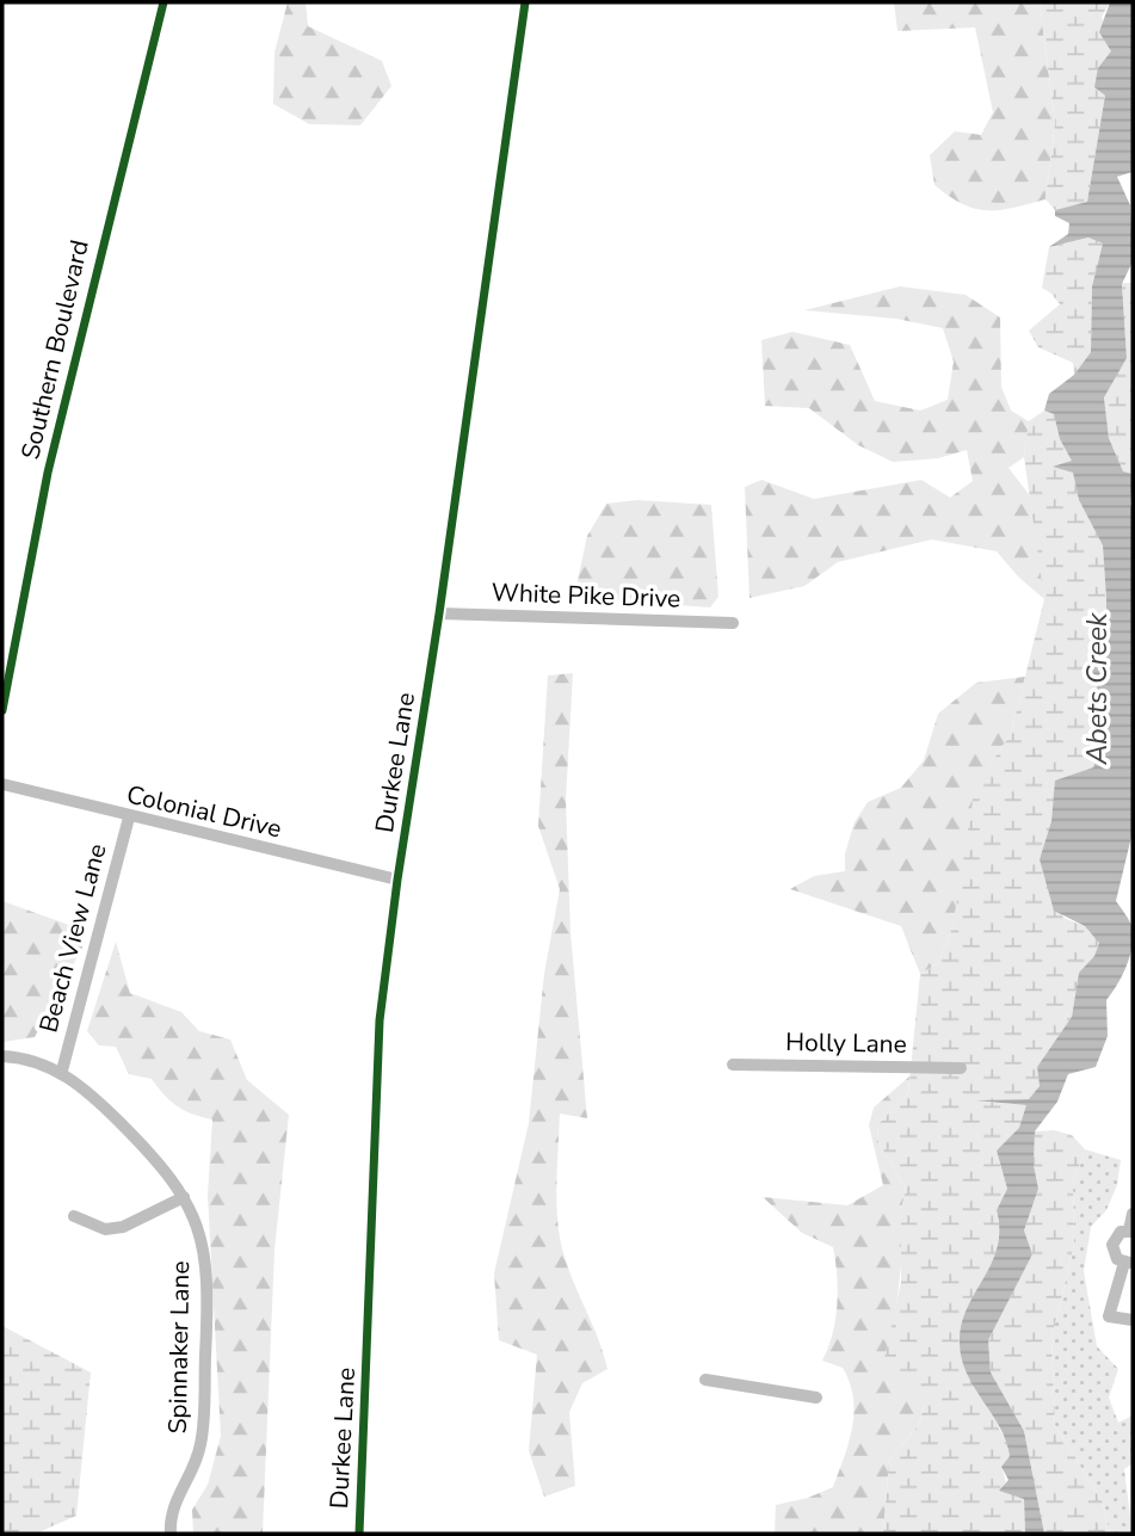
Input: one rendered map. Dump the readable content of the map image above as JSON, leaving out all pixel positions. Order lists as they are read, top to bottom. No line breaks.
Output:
{"streets":{"street":["Southern Boulevard","White Pike Drive","Durkee Lane","Colonial Drive","Beach View Lane","Holly Lane","Spinnaker Lane"]},"crossings":[["White Pike Drive","Durkee Lane"],["Durkee Lane","Colonial Drive"],["Colonial Drive","Beach View Lane"],["Beach View Lane","Spinnaker Lane"]],"water":["Abets Creek"]}
